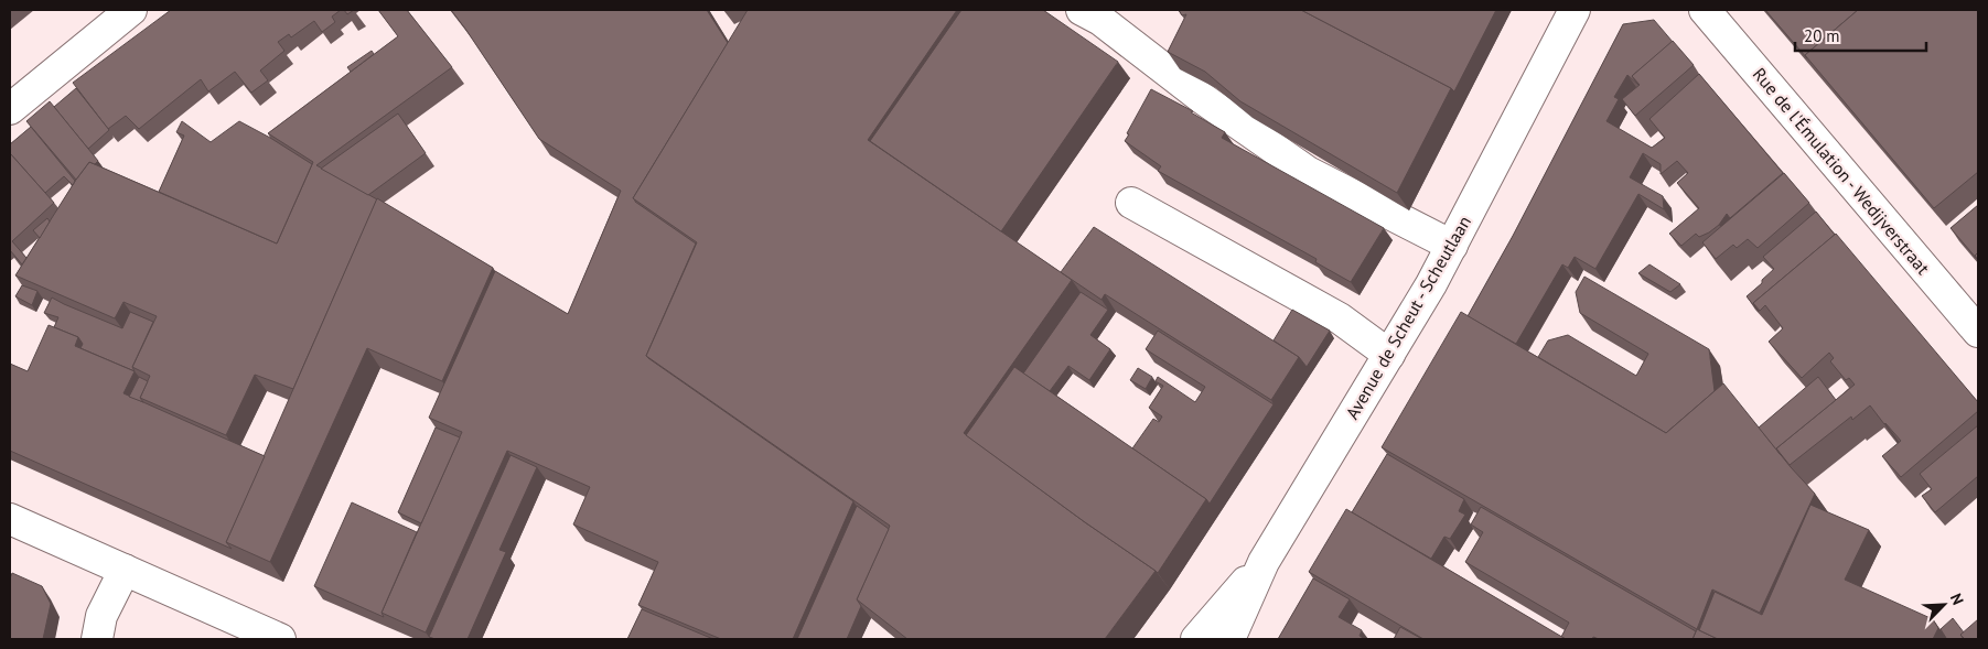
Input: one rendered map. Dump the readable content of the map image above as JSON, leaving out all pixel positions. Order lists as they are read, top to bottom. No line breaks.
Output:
{"streets":{"street":["Rue de l'Émulation - Wedijverstraat","Avenue de Scheut - Scheutlaan"]},"scale_bar":"20 m","north":"top right"}
